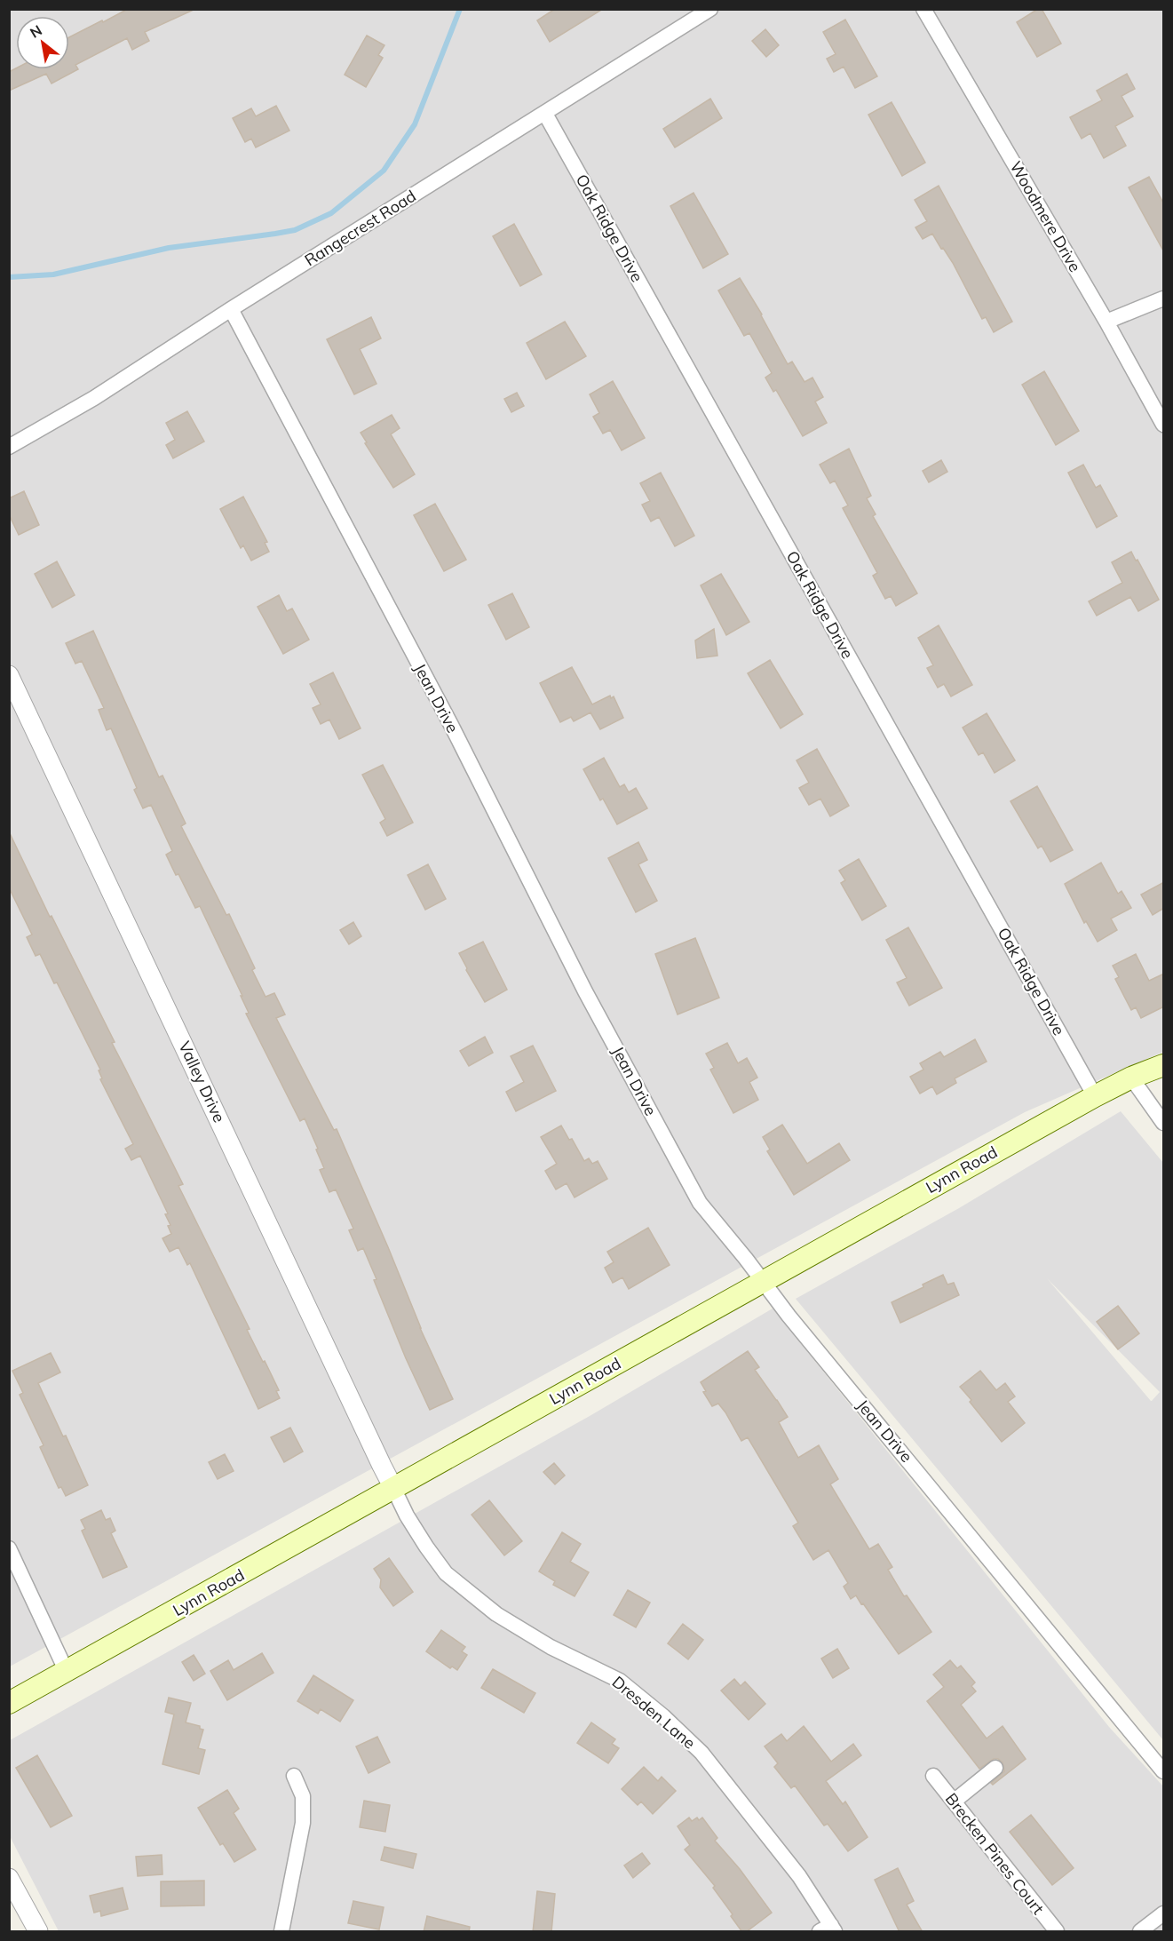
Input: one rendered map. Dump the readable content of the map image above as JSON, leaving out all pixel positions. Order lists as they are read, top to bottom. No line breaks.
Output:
{"streets":{"main road":["Lynn Road"],"street":["Woodmere Drive","Rangecrest Road","Oak Ridge Drive","Jean Drive","Valley Drive","Dresden Lane","Brecken Pines Court"]},"crossings":[["Rangecrest Road","Oak Ridge Drive"],["Rangecrest Road","Jean Drive"],["Oak Ridge Drive","Lynn Road"],["Jean Drive","Lynn Road"],["Valley Drive","Lynn Road"],["Valley Drive","Dresden Lane"],["Lynn Road","Dresden Lane"]],"north":"top left"}
